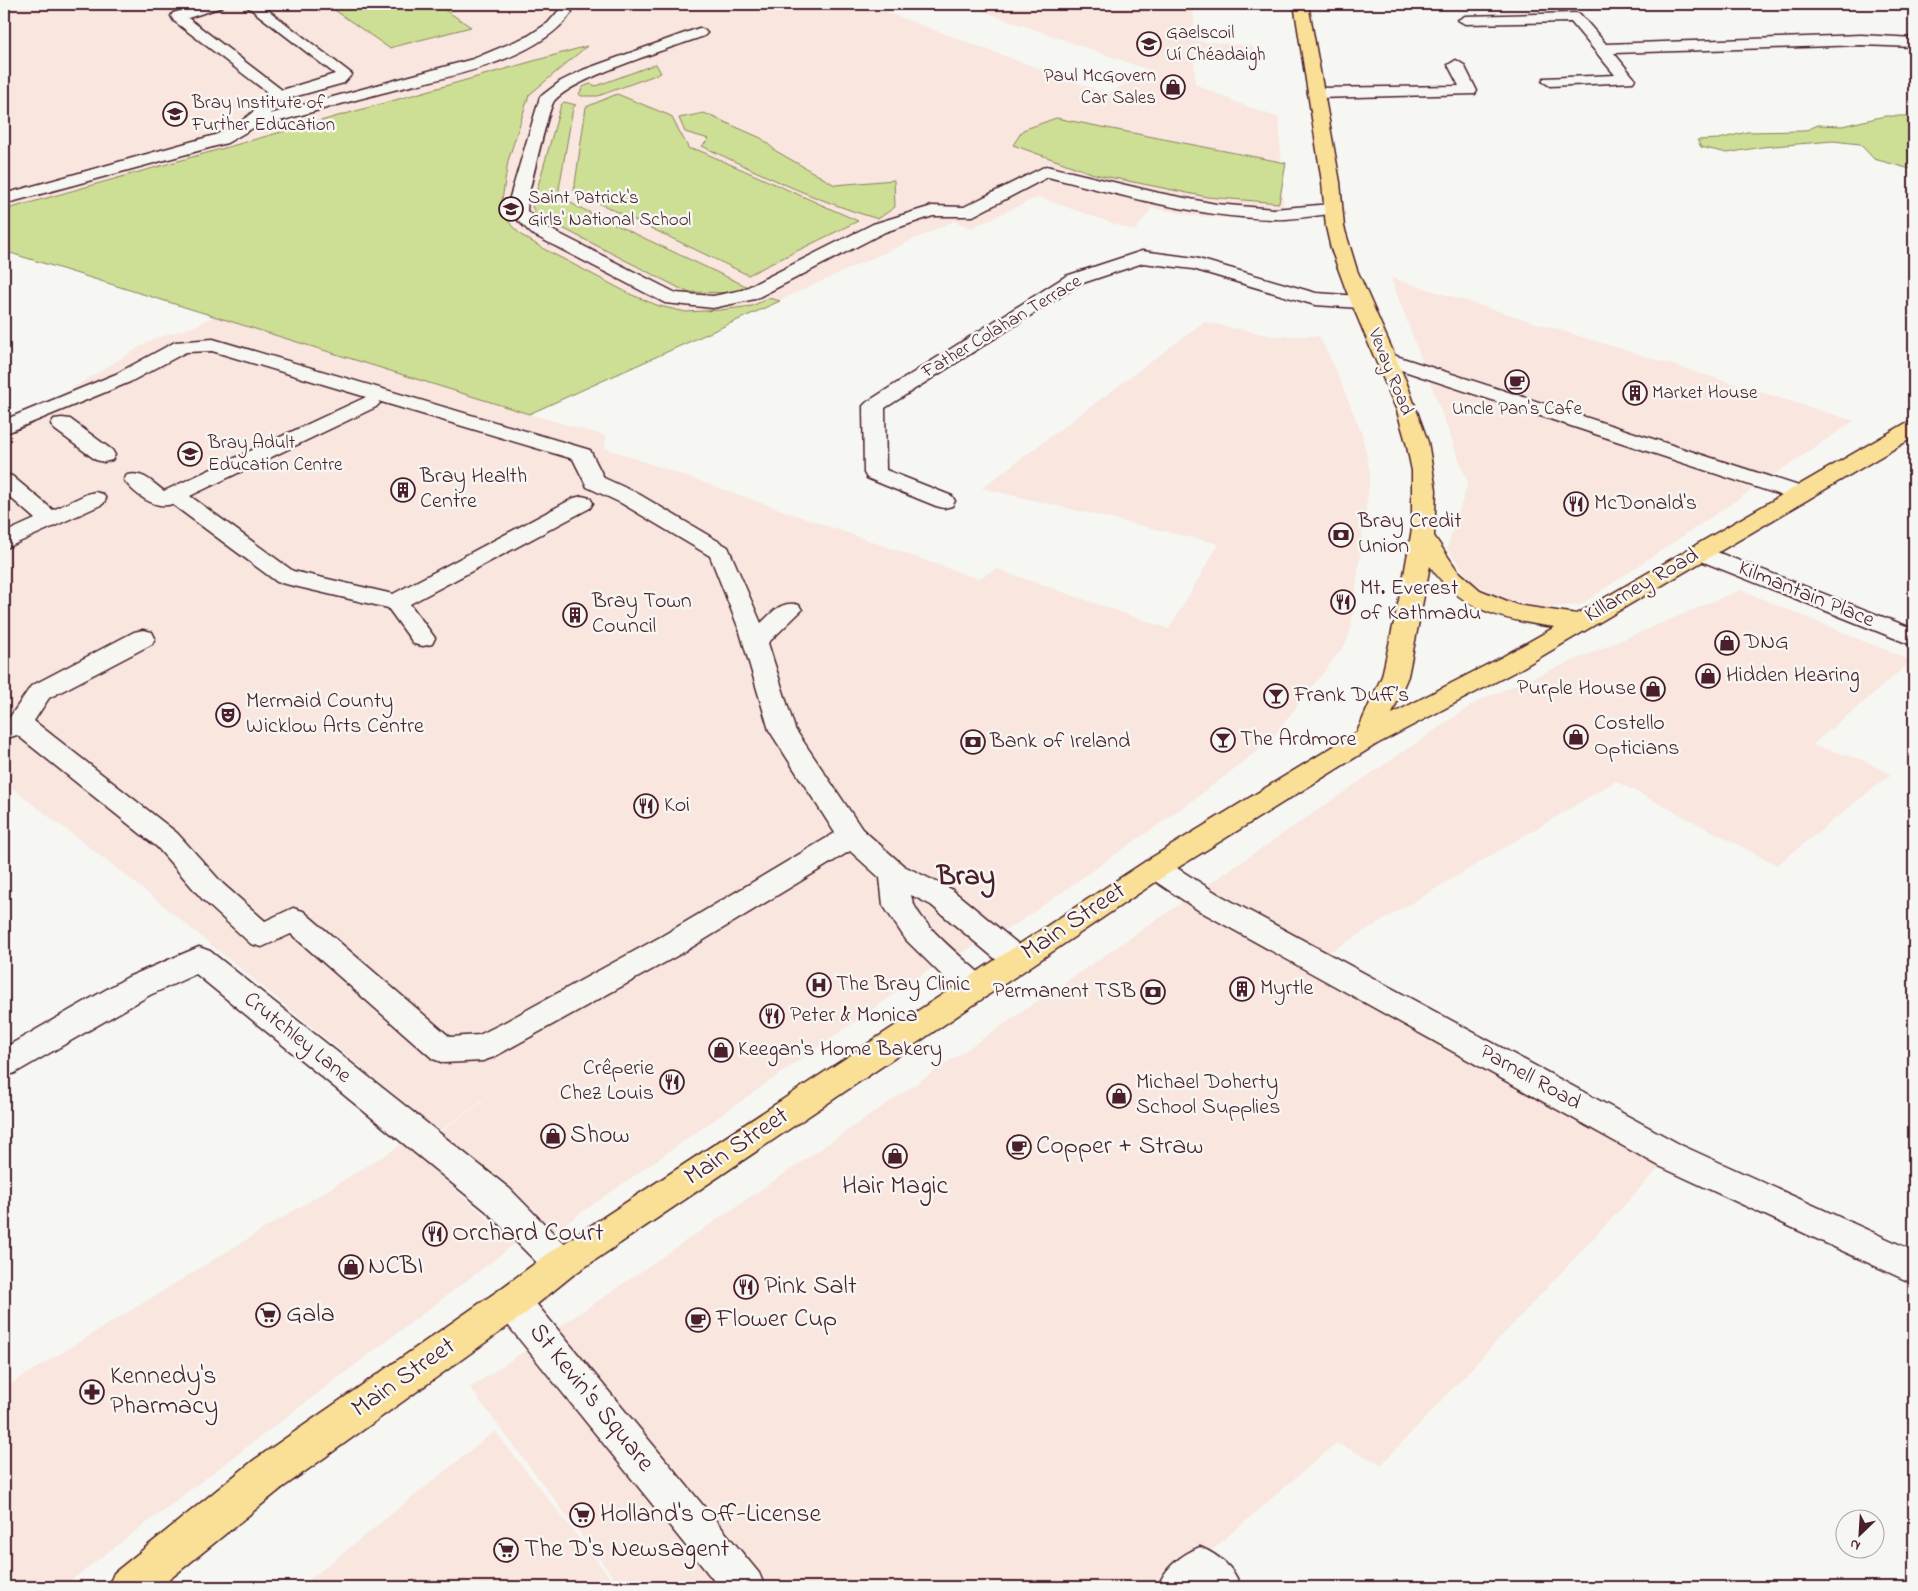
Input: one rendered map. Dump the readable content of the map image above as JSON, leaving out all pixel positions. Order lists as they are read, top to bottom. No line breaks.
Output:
{"streets":{"main road":["Vevay Road","Killarney Road","Main Street"],"street":["Father Colahan Terrace","Kilmantain Place","Crutchley Lane","Parnell Road","St Kevin's Square"]},"crossings":[["Father Colahan Terrace","Vevay Road"],["Vevay Road","Killarney Road"],["Vevay Road","Main Street"],["Killarney Road","Kilmantain Place"],["Killarney Road","Main Street"],["Main Street","Crutchley Lane"],["Main Street","Parnell Road"],["Main Street","St Kevin's Square"]],"districts":["Bray"],"places":{"school or university":["Gaelscoil Uí Chéadaigh","Bray Institute of Further Education","Saint Patrick's Girls' National School","Bray Adult Education Centre"],"shop":["Paul McGovern Car Sales","DNG","Hidden Hearing","Purple House","Costello Opticians","Keegan's Home Bakery","Michael Doherty School Supplies","Show","Hair Magic","NCBI"],"cafe":["Uncle Pan's Cafe","Copper + Straw","Flower Cup"],"building":["Market House","Bray Health Centre","Bray Town Council","Myrtle"],"restaurant":["McDonald's","Mt. Everest of Kathmadu","Koi","Peter & Monica","Crêperie Chez Louis","Orchard Court","Pink Salt"],"bank":["Bray Credit Union","Bank of Ireland","Permanent TSB"],"bar":["Frank Duff’s","The Ardmore"],"theatre":["Mermaid County Wicklow Arts Centre"],"hospital":["The Bray Clinic"],"supermarket":["Gala","Holland's Off-License","The D's Newsagent"],"pharmacy":["Kennedy's Pharmacy"]},"north":"bottom left"}
